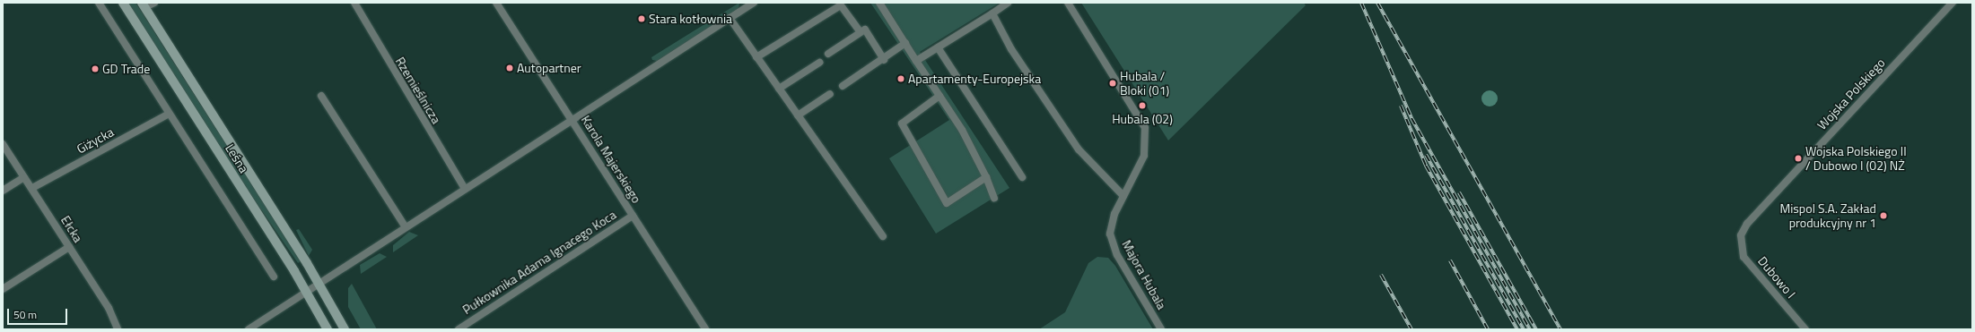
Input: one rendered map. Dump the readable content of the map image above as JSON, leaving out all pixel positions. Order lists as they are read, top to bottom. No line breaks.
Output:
{"streets":{"main road":["Leśna"],"street":["Rzemieślnicza","Wojska Polskiego","Giżycka","Karola Majerskiego","Ełcka","Pułkownika Adama Ignacego Koca","Majora Hubala","Dubowo I"]},"crossings":[["Wojska Polskiego","Dubowo I"],["Giżycka","Ełcka"],["Karola Majerskiego","Pułkownika Adama Ignacego Koca"]],"places":["Stara kotłownia","Autopartner","GD Trade","Apartamenty-Europejska","Hubala / Bloki (01)","Hubala (02)","Wojska Polskiego II / Dubowo I (02) NŻ","Mispol S.A. Zakład produkcyjny nr 1"],"scale_bar":"50 m"}
